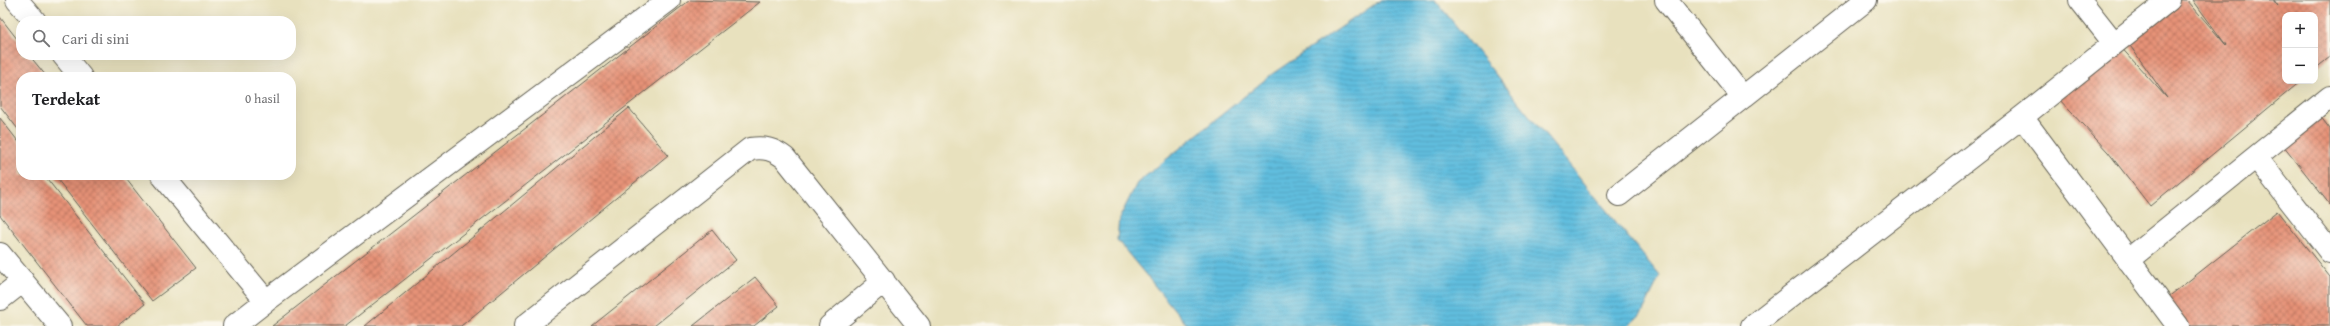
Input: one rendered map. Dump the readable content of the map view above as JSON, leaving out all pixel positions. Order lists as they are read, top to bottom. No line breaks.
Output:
{"page":{"map_buttons":["+","−"],"search":"Cari di sini","heading":["Terdekat","0 hasil"]}}
